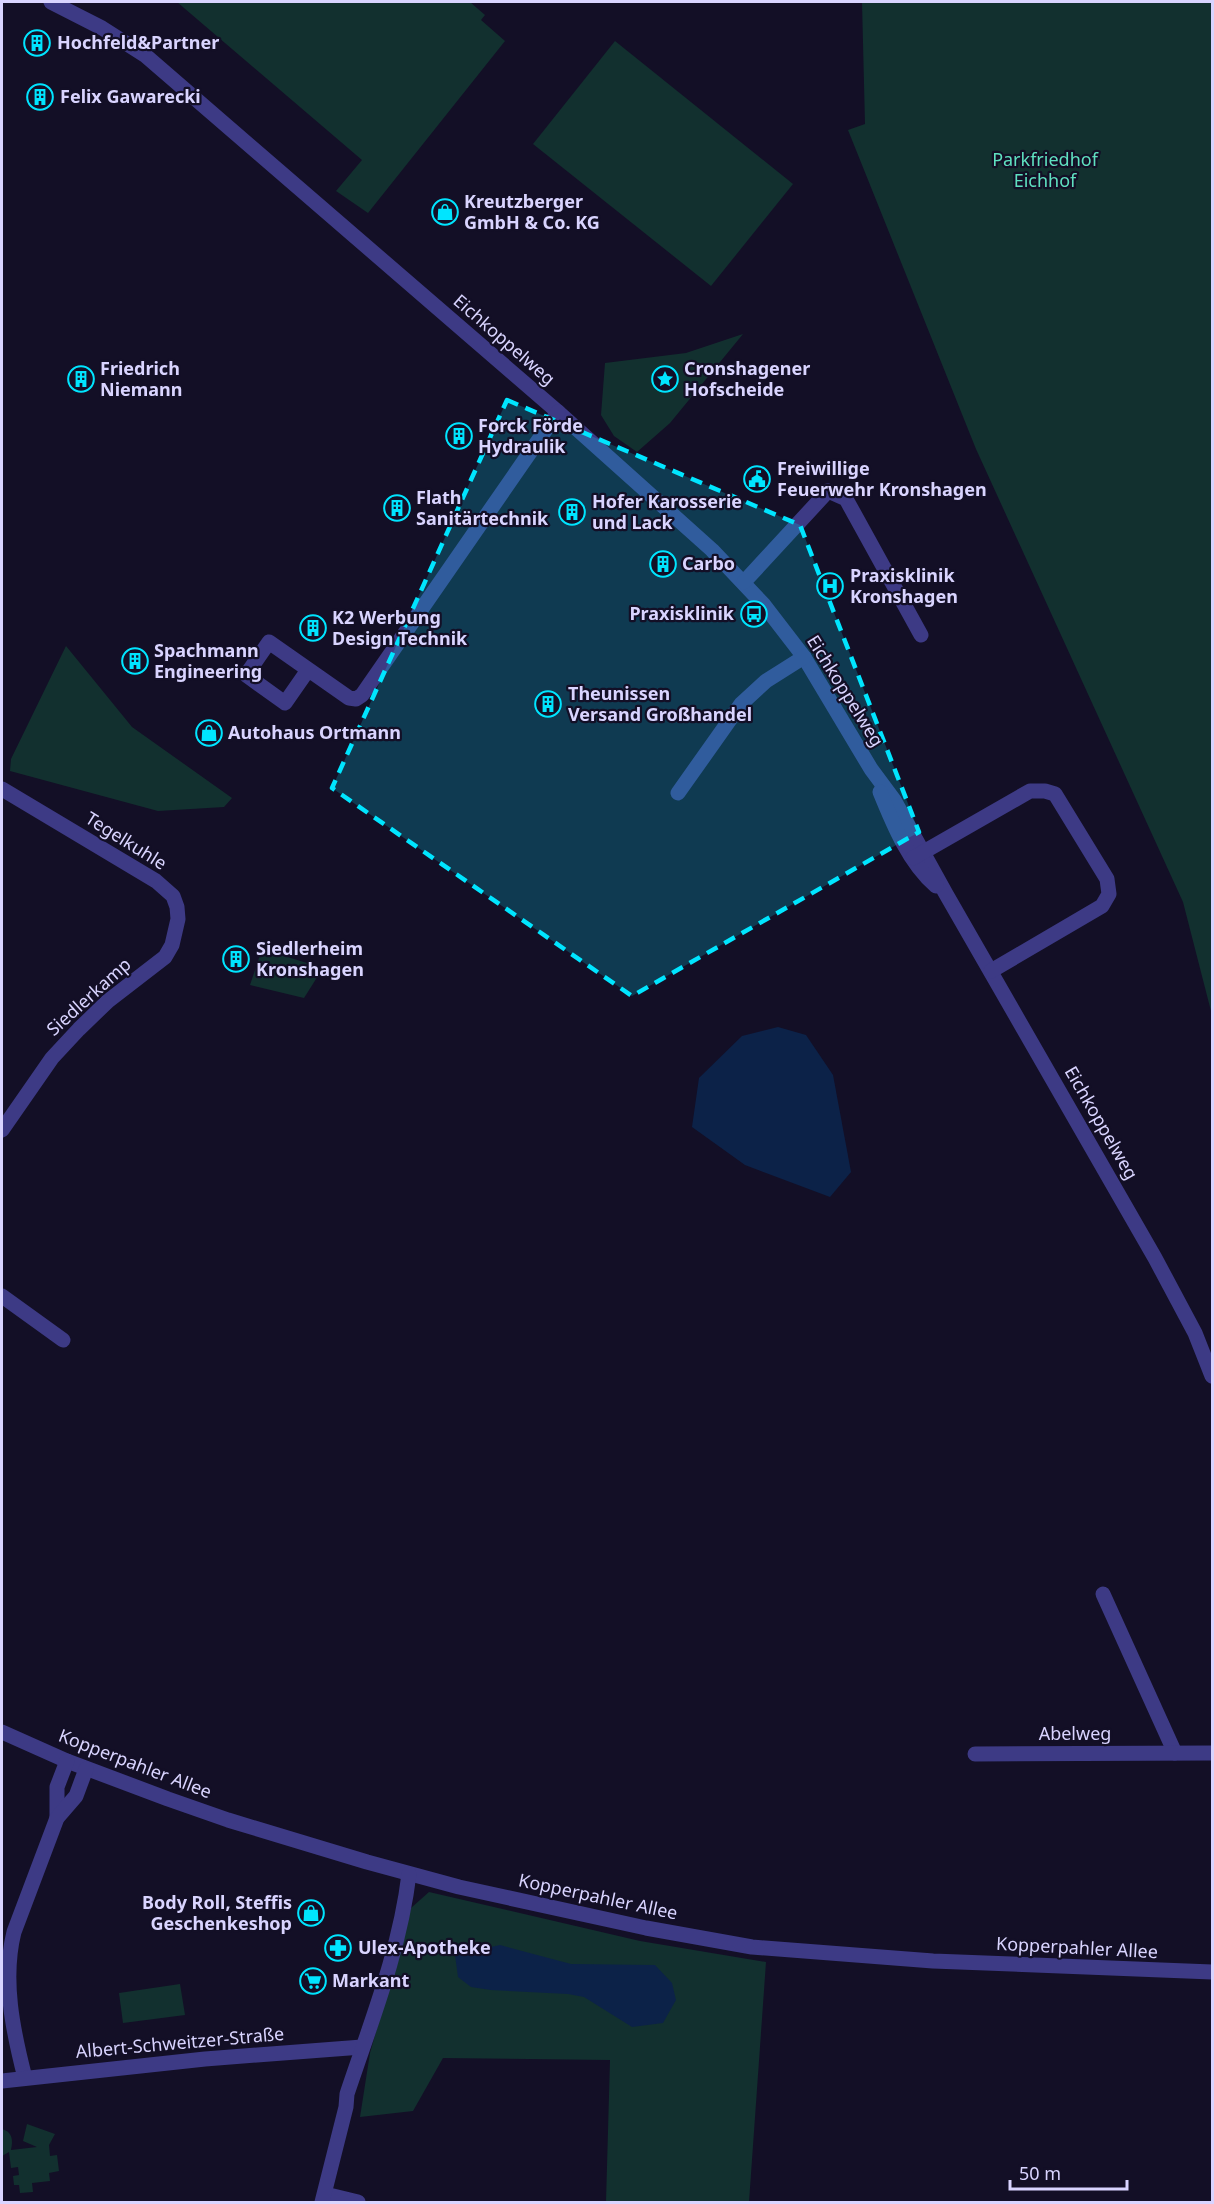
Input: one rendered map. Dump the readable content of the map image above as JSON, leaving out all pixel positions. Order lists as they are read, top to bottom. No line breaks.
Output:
{"streets":{"street":["Eichkoppelweg","Tegelkuhle","Siedlerkamp","Abelweg","Kopperpahler Allee","Albert-Schweitzer-Straße"]},"crossings":[["Tegelkuhle","Siedlerkamp"]],"parks":["Parkfriedhof Eichhof"],"places":{"building":["Hochfeld&Partner","Felix Gawarecki","Friedrich Niemann","Forck Förde Hydraulik","Flath Sanitärtechnik","Hofer Karosserie und Lack","Carbo","K2 Werbung Design Technik","Spachmann Engineering","Theunissen Versand Großhandel","Siedlerheim Kronshagen"],"shop":["Kreutzberger GmbH & Co. KG","Autohaus Ortmann","Body Roll, Steffis Geschenkeshop"],"place":["Cronshagener Hofscheide"],"public building":["Freiwillige Feuerwehr Kronshagen"],"hospital":["Praxisklinik Kronshagen"],"bus stop":["Praxisklinik"],"pharmacy":["Ulex-Apotheke"],"supermarket":["Markant"]},"scale_bar":"50 m"}
